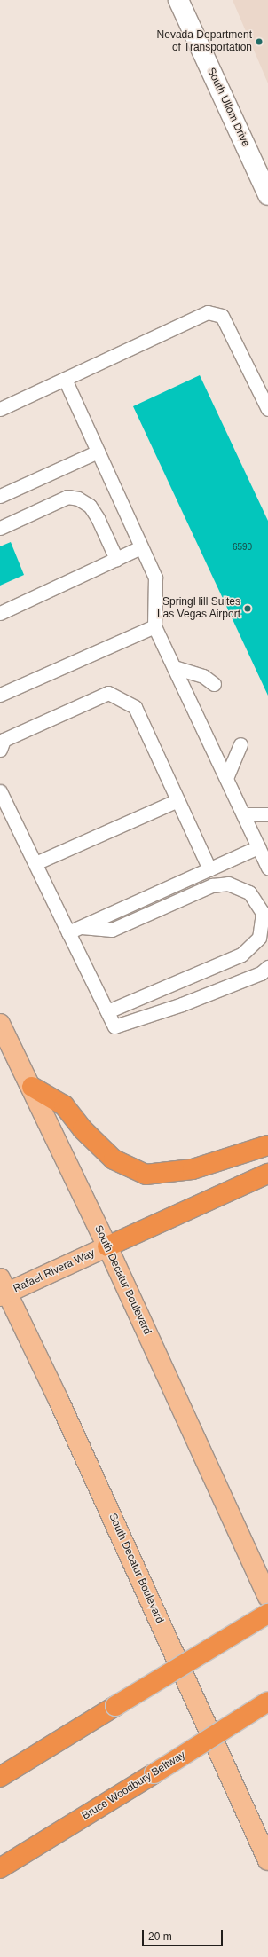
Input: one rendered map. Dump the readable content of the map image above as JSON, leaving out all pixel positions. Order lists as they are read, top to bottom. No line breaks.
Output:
{"streets":{"highway":["Bruce Woodbury Beltway"],"main road":["Rafael Rivera Way","South Decatur Boulevard"],"street":["South Ullom Drive"]},"crossings":[["Rafael Rivera Way","South Decatur Boulevard"]],"places":["Nevada Department of Transportation","SpringHill Suites Las Vegas Airport"],"house_numbers":["6590"],"scale_bar":"20 m"}
